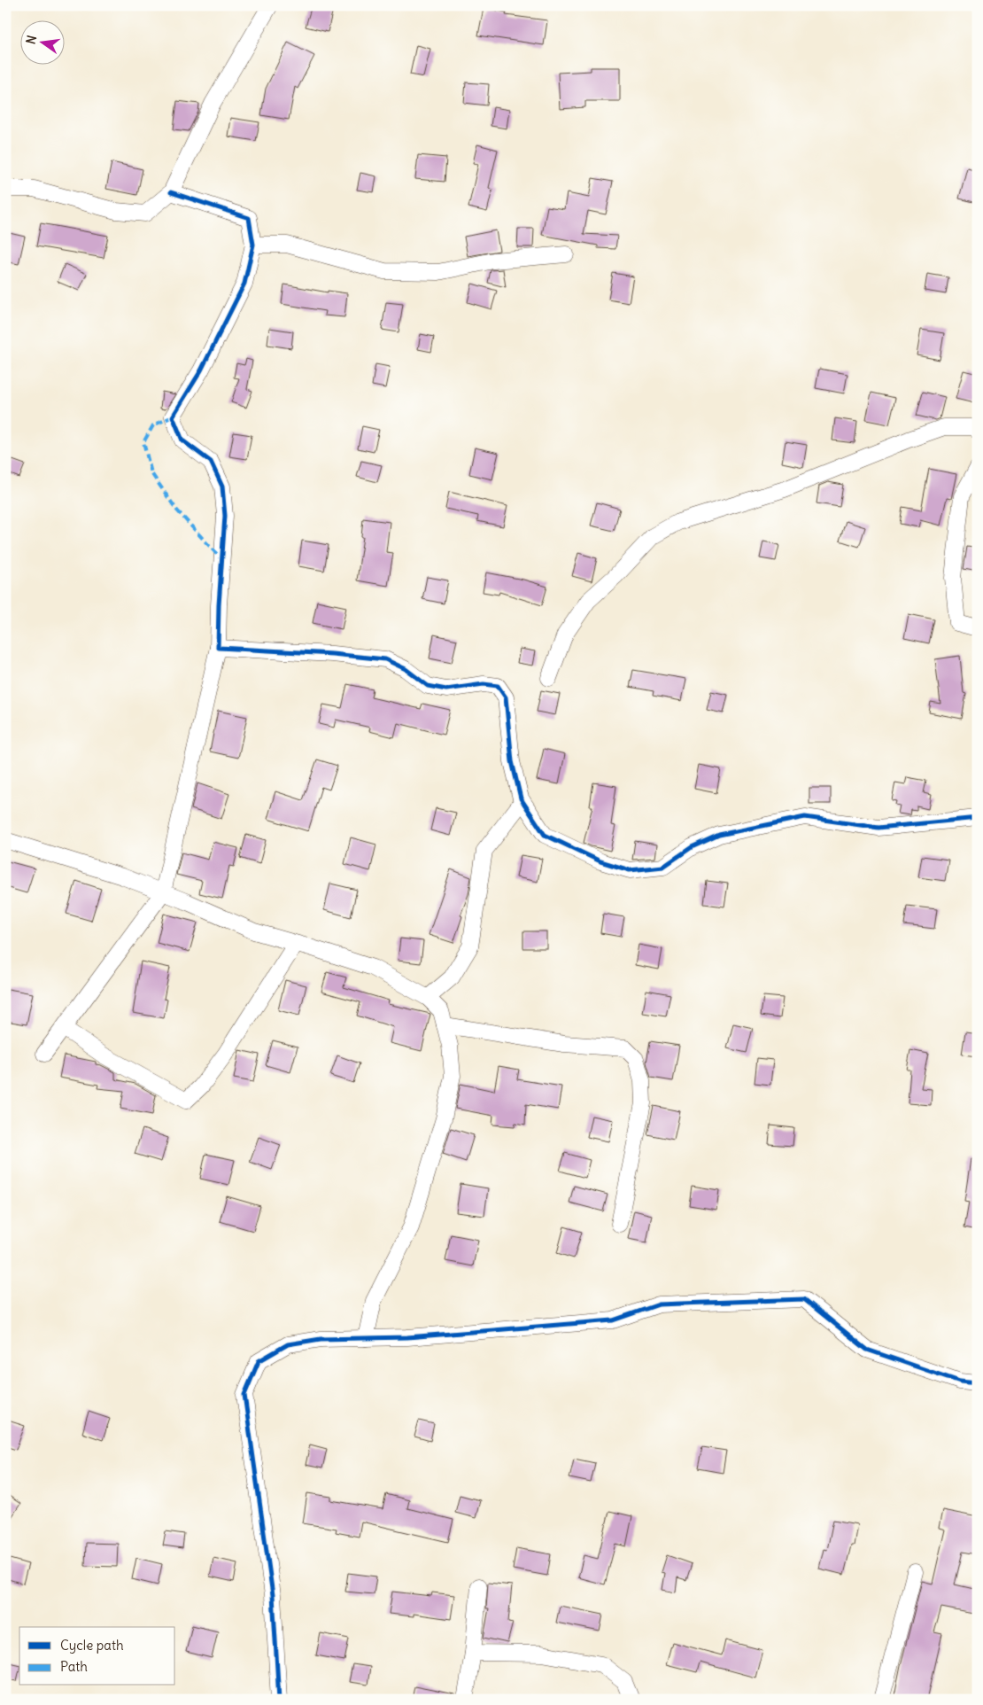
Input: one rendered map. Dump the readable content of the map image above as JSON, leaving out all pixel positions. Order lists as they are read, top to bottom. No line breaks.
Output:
{"legend":["Cycle path","Path"],"north":"left"}
